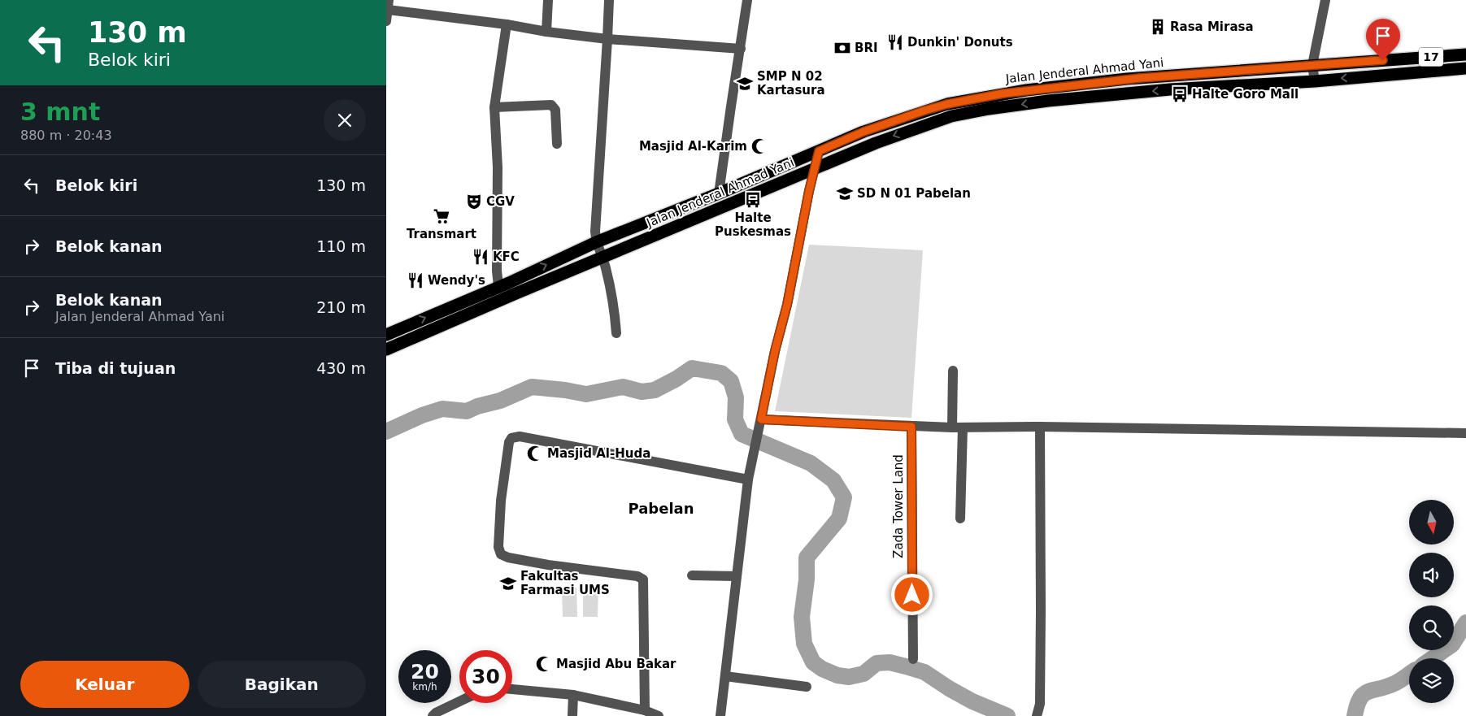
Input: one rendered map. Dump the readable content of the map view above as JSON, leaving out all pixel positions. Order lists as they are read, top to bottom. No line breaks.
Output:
{"streets":{"highway":["17","Jalan Jenderal Ahmad Yani"],"street":["Zada Tower Land"]},"districts":["Pabelan"],"places":{"building":["Rasa Mirasa"],"restaurant":["Dunkin' Donuts","KFC","Wendy's"],"bank":["BRI"],"school or university":["SMP N 02 Kartasura","SD N 01 Pabelan","Fakultas Farmasi UMS"],"bus stop":["Halte Goro Mall","Halte Puskesmas"],"mosque":["Masjid Al-Karim","Masjid Al-Huda","Masjid Abu Bakar"],"theatre":["CGV"],"supermarket":["Transmart"]},"north":"bottom","page":{"turn":["130 m","Belok kiri"],"heading":["3 mnt","880 m · 20:43"],"list":[{"name":"Belok kiri","value":"130 m"},{"name":"Belok kanan","value":"110 m"},{"name":"Belok kanan","note":"Jalan Jenderal Ahmad Yani","value":"210 m"},{"name":"Tiba di tujuan","value":"430 m"}],"speed":"20 km/h","limit":"30","buttons":["Keluar","Bagikan"]}}
